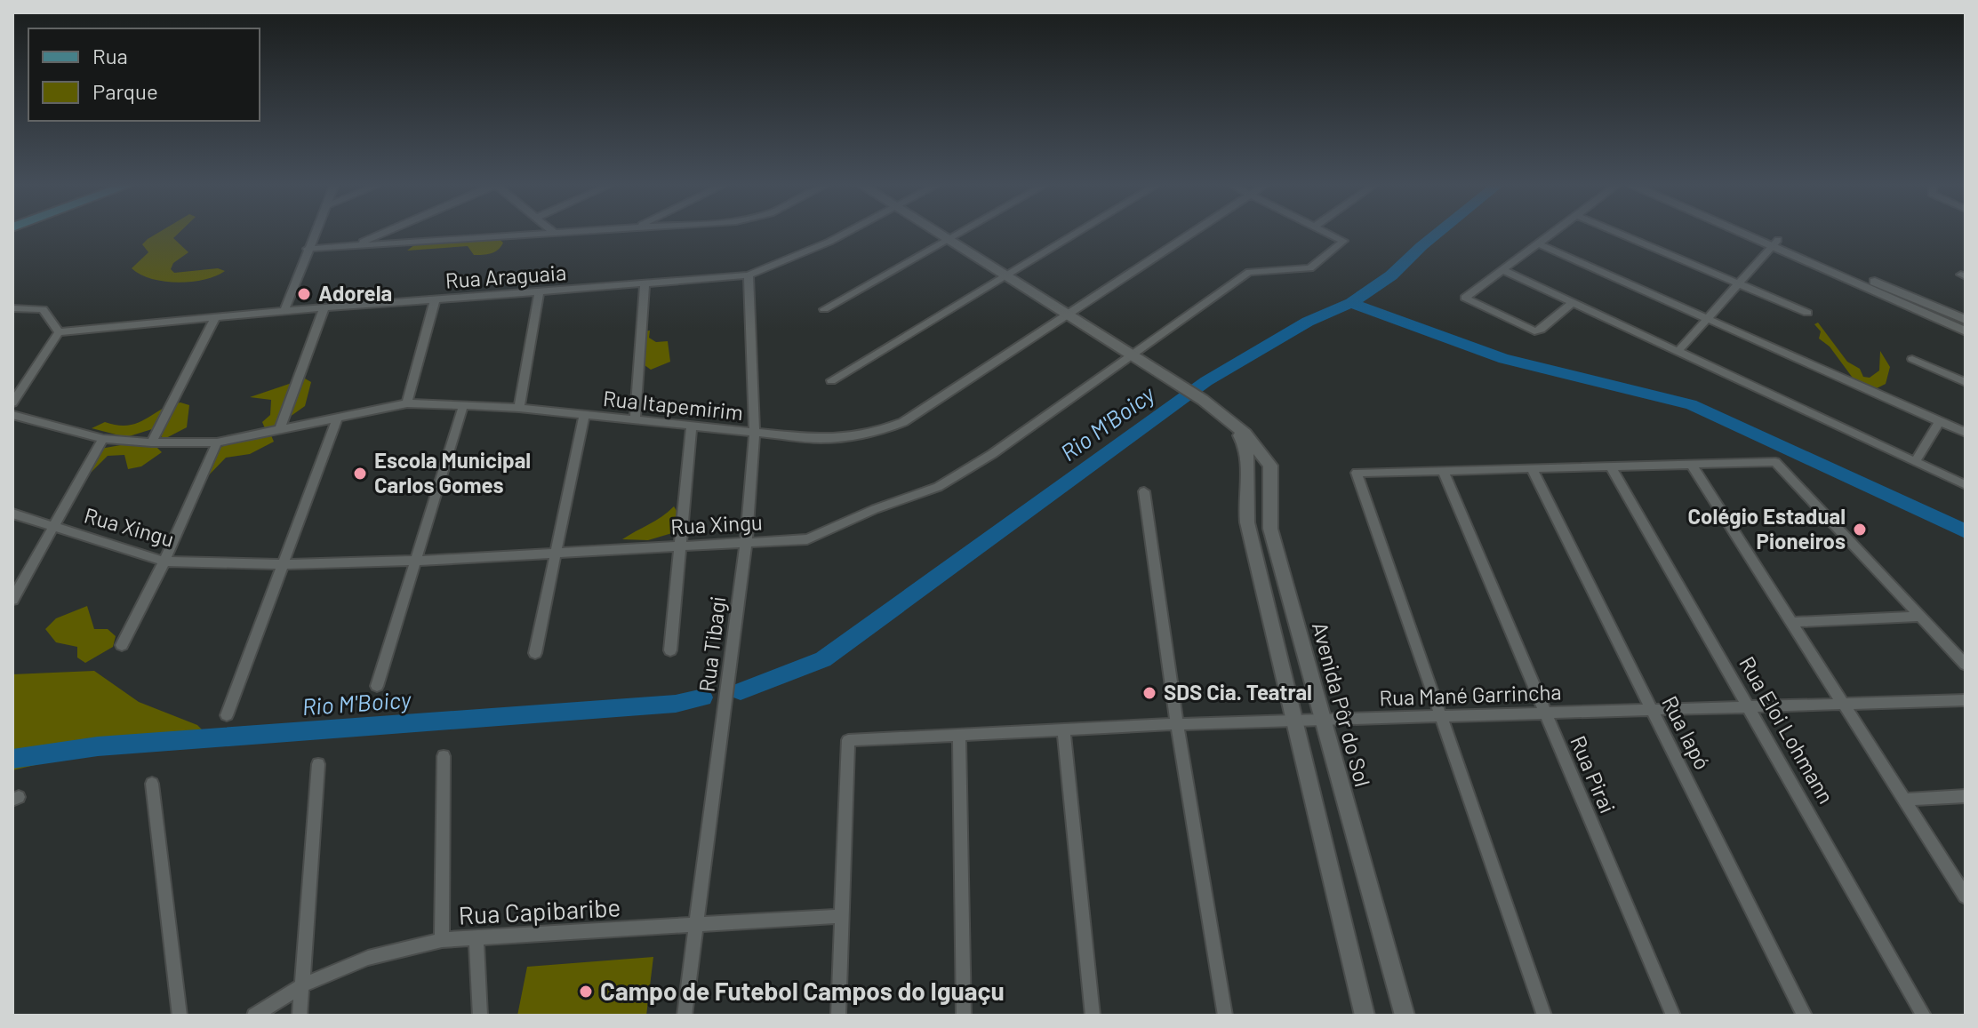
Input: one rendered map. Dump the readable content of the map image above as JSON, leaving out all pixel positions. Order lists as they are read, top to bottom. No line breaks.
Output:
{"streets":{"street":["Rua Araguaia","Rua Itapemirim","Rua Xingu","Rua Tibagi","Rua Mané Garrincha","Avenida Pôr do Sol","Rua Eloi Lohmann","Rua Iapó","Rua Pirai","Rua Capibaribe"]},"crossings":[["Rua Araguaia","Rua Tibagi"],["Rua Itapemirim","Rua Tibagi"],["Rua Xingu","Rua Tibagi"],["Rua Tibagi","Rua Capibaribe"],["Rua Mané Garrincha","Avenida Pôr do Sol"],["Rua Mané Garrincha","Rua Eloi Lohmann"],["Rua Mané Garrincha","Rua Iapó"],["Rua Mané Garrincha","Rua Pirai"],["Rua Mané Garrincha","Rua Capibaribe"]],"water":["Rio M'Boicy"],"places":["Adorela","Escola Municipal Carlos Gomes","Colégio Estadual Pioneiros","SDS Cia. Teatral","Campo de Futebol Campos do Iguaçu"],"legend":["Rua","Parque"]}
